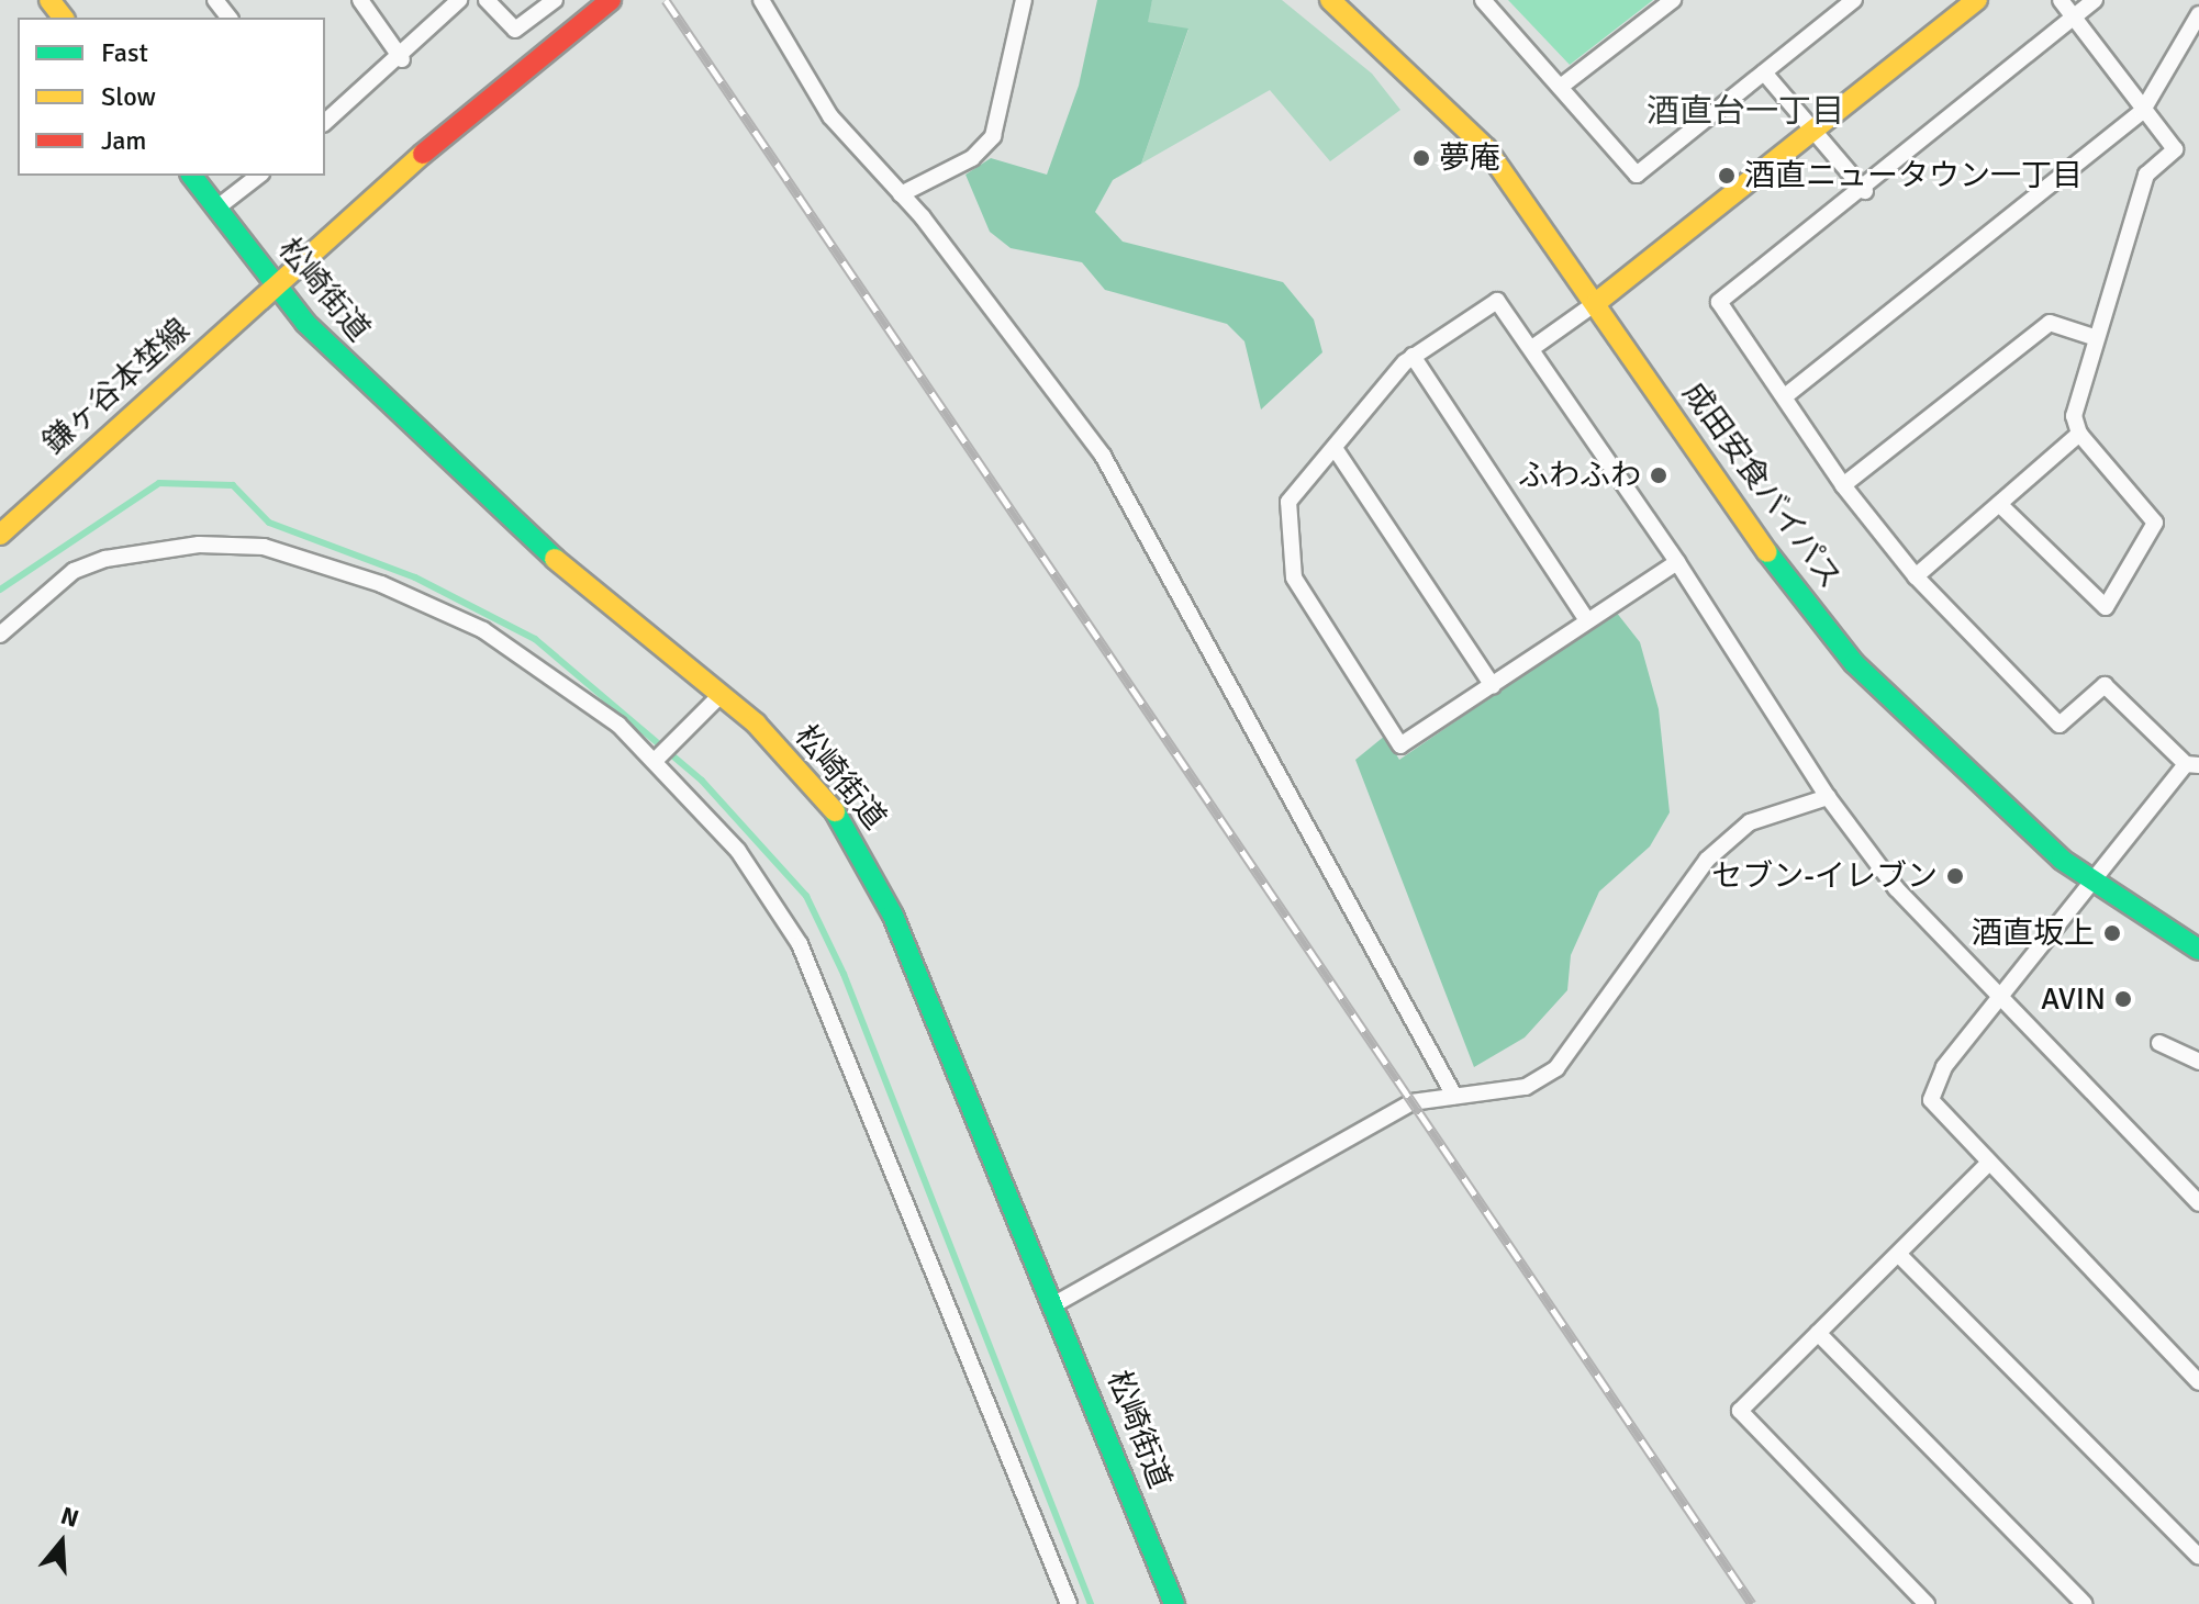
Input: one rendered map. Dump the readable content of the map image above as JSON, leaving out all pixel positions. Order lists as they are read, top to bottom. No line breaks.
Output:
{"streets":{"main road":["松崎街道","鎌ヶ谷本埜線","成田安食バイパス"]},"crossings":[["松崎街道","鎌ヶ谷本埜線"]],"districts":["酒直台一丁目"],"places":["夢庵","酒直ニュータウン一丁目","ふわふわ","セブン-イレブン","酒直坂上","AVIN"],"legend":["Fast","Slow","Jam"],"north":"top"}
